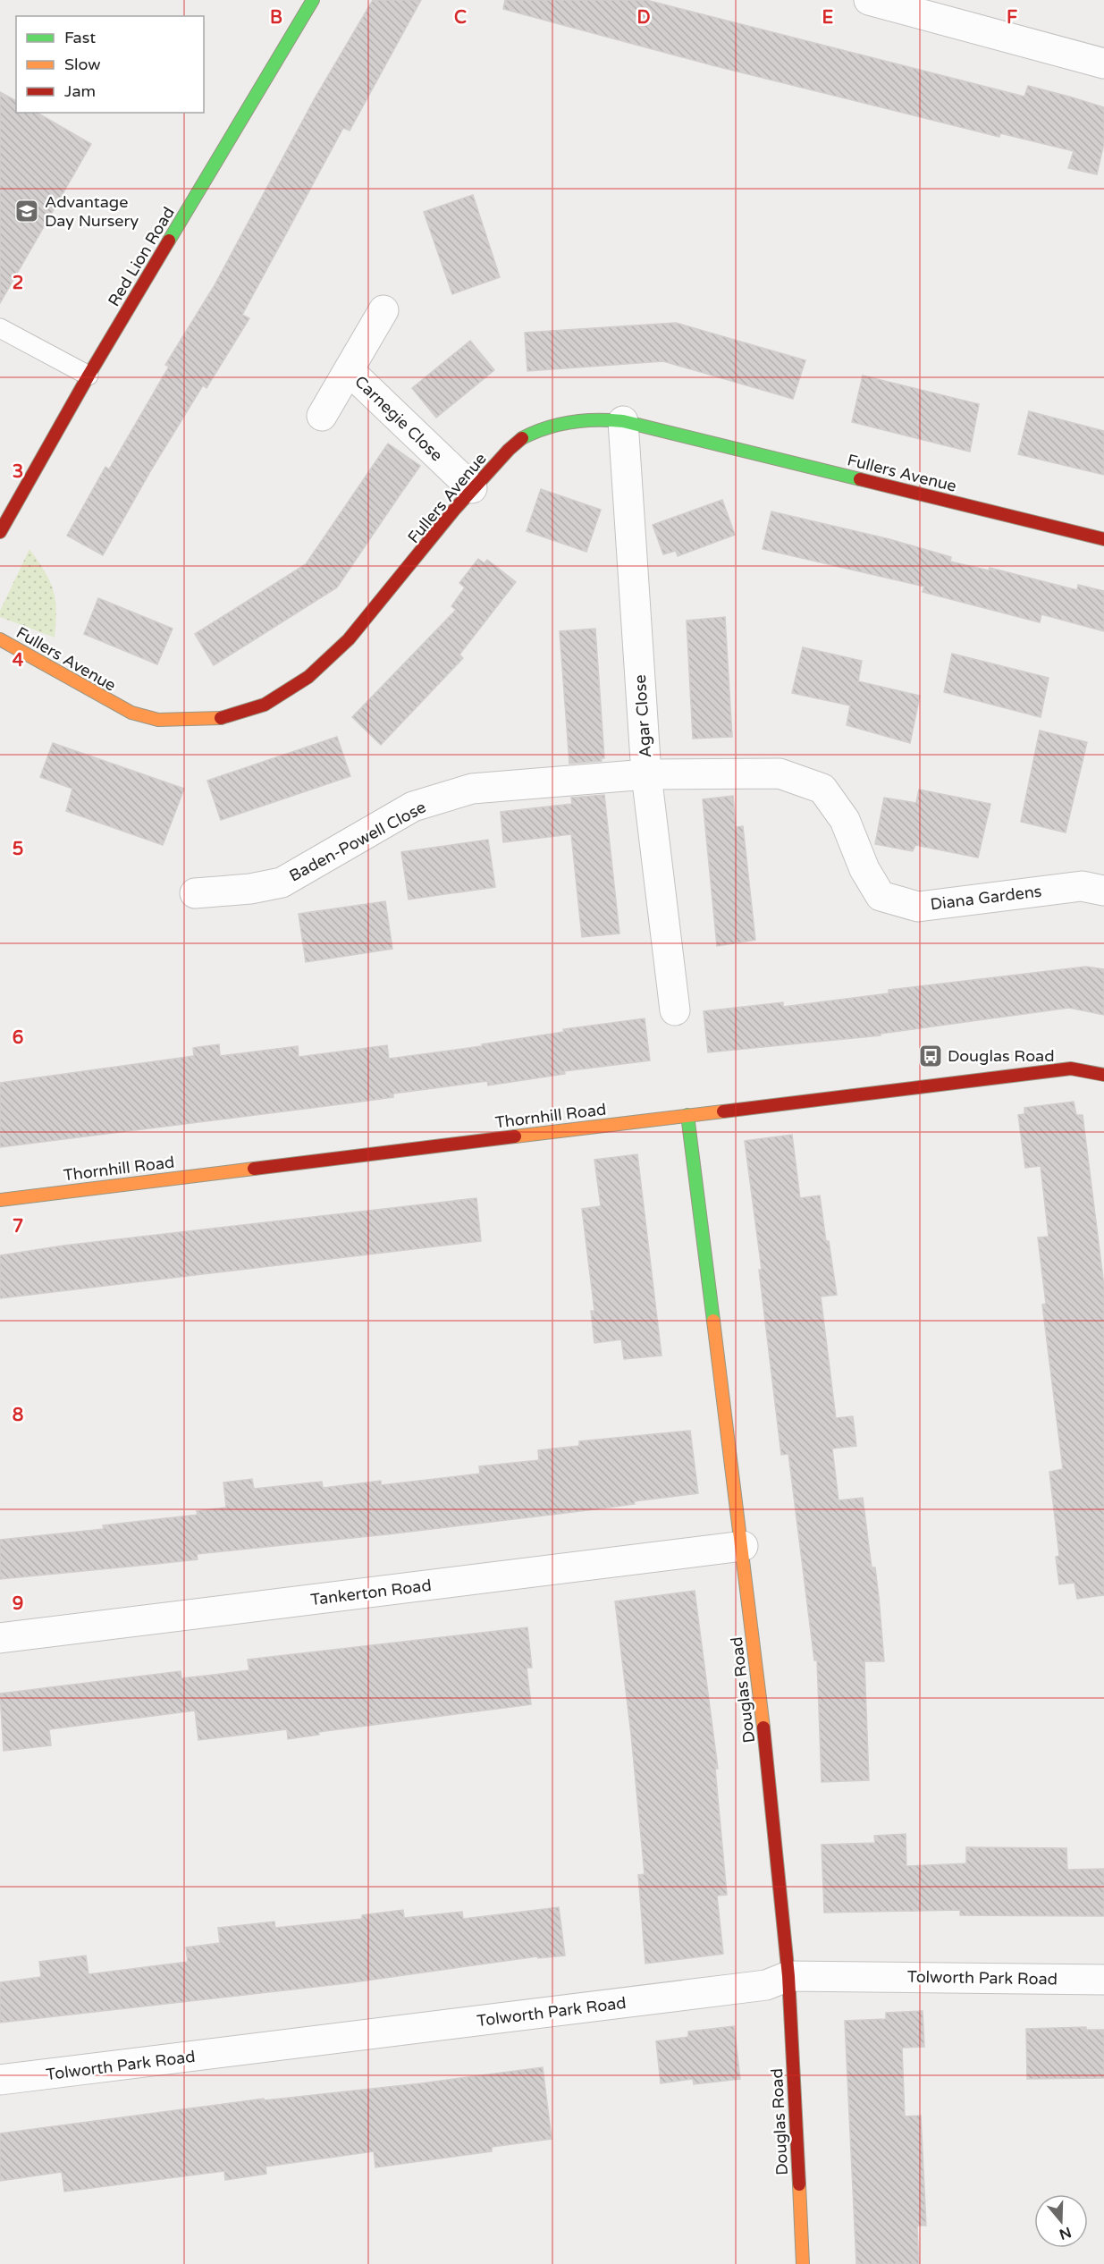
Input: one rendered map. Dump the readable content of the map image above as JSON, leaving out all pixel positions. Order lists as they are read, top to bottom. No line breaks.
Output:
{"streets":{"street":["Red Lion Road","Carnegie Close","Fullers Avenue","Agar Close","Baden-Powell Close","Diana Gardens","Thornhill Road","Tankerton Road","Douglas Road","Tolworth Park Road"]},"crossings":[["Carnegie Close","Fullers Avenue"],["Fullers Avenue","Agar Close"],["Agar Close","Baden-Powell Close"],["Agar Close","Diana Gardens"],["Baden-Powell Close","Diana Gardens"],["Thornhill Road","Douglas Road"],["Tankerton Road","Douglas Road"],["Douglas Road","Tolworth Park Road"]],"places":{"school or university":["Advantage Day Nursery"],"bus stop":["Douglas Road"]},"legend":["Fast","Slow","Jam"],"north":"bottom","grid":{"columns":["B","C","D","E","F"],"rows":["2","3","4","5","6","7","8","9"]}}
